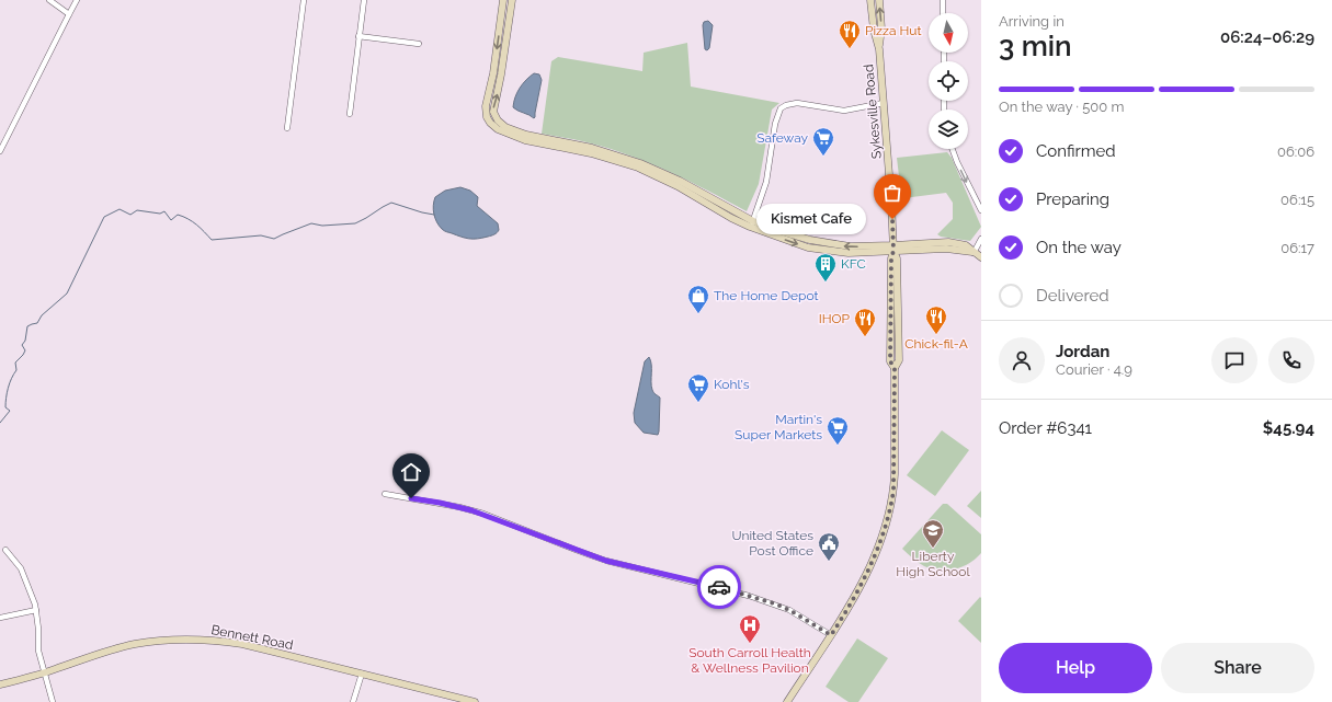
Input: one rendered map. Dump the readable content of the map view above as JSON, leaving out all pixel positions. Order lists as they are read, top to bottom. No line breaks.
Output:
{"streets":{"street":["Sykesville Road","Bennett Road"]},"places":{"restaurant":["Pizza Hut","Chick-fil-A","IHOP"],"supermarket":["Safeway","Kohl's","Martin's Super Markets"],"other":["Kismet Cafe"],"building":["KFC"],"shop":["The Home Depot"],"school or university":["Liberty High School"],"public building":["United States Post Office"],"hospital":["South Carroll Health & Wellness Pavilion"]},"north":"bottom","page":{"heading":["3 min","Arriving in","06:24–06:29"],"panel":["Jordan","Courier · 4.9","Order #6341","$45.94"],"bar":"On the way · 500 m","list":[["Confirmed","06:06"],["Preparing","06:15"],["On the way","06:17"],"Delivered"],"bubble":"Kismet Cafe","buttons":["Help","Share"]}}
